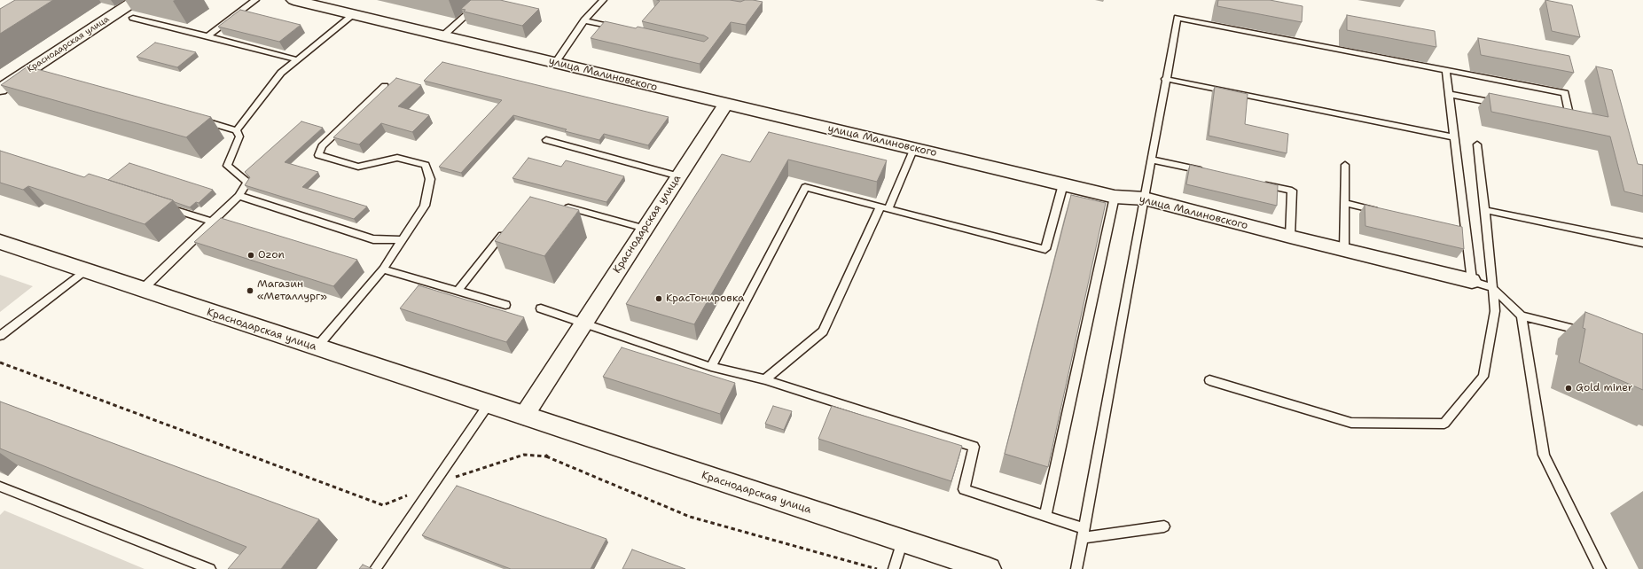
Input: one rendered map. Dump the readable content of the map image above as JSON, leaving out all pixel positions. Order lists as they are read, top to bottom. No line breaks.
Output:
{"streets":{"main road":["Краснодарская улица"],"street":["улица Малиновского"]},"crossings":[["Краснодарская улица","улица Малиновского"]],"places":["Ozon","Магазин «Металлург»","КрасТонировка","Gold miner"]}
